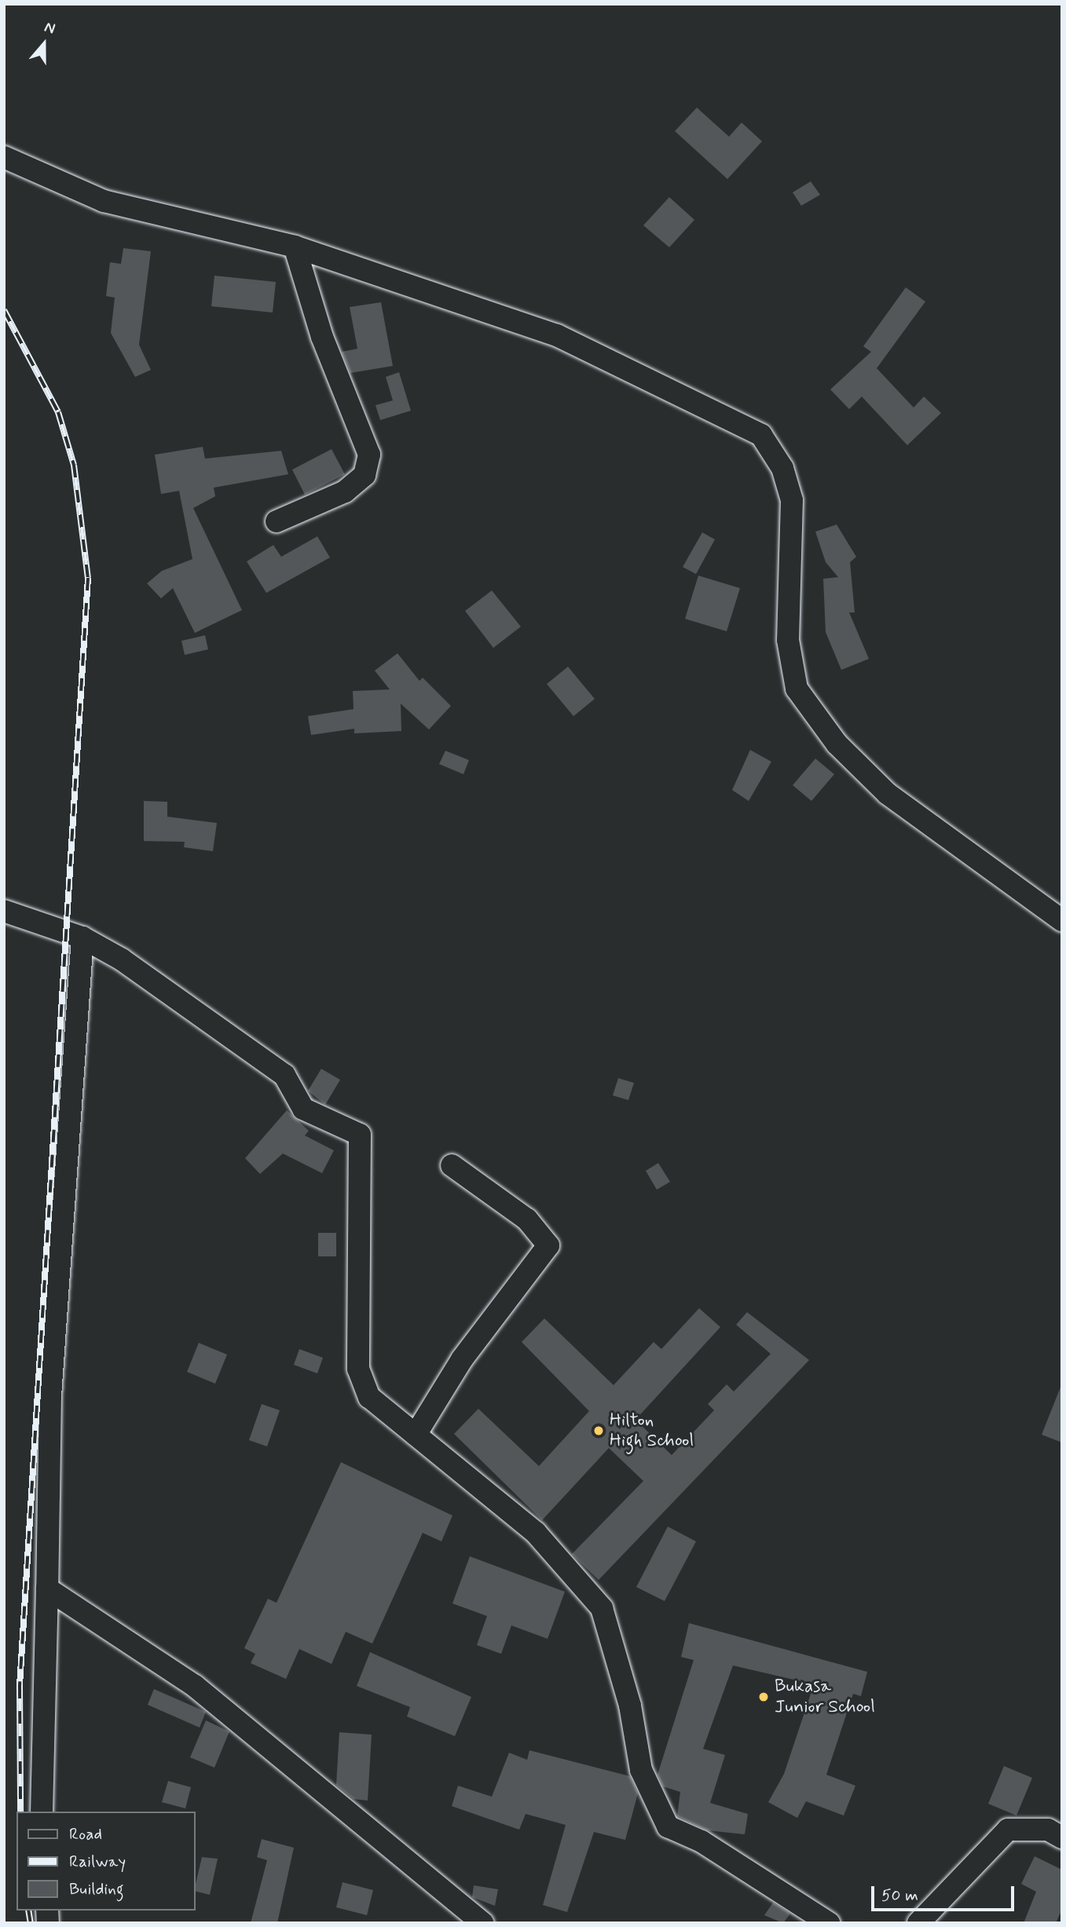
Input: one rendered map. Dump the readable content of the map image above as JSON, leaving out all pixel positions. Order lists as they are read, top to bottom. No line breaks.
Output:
{"places":["Hilton High School","Bukasa Junior School"],"legend":["Road","Railway","Building"],"scale_bar":"50 m","north":"top"}
